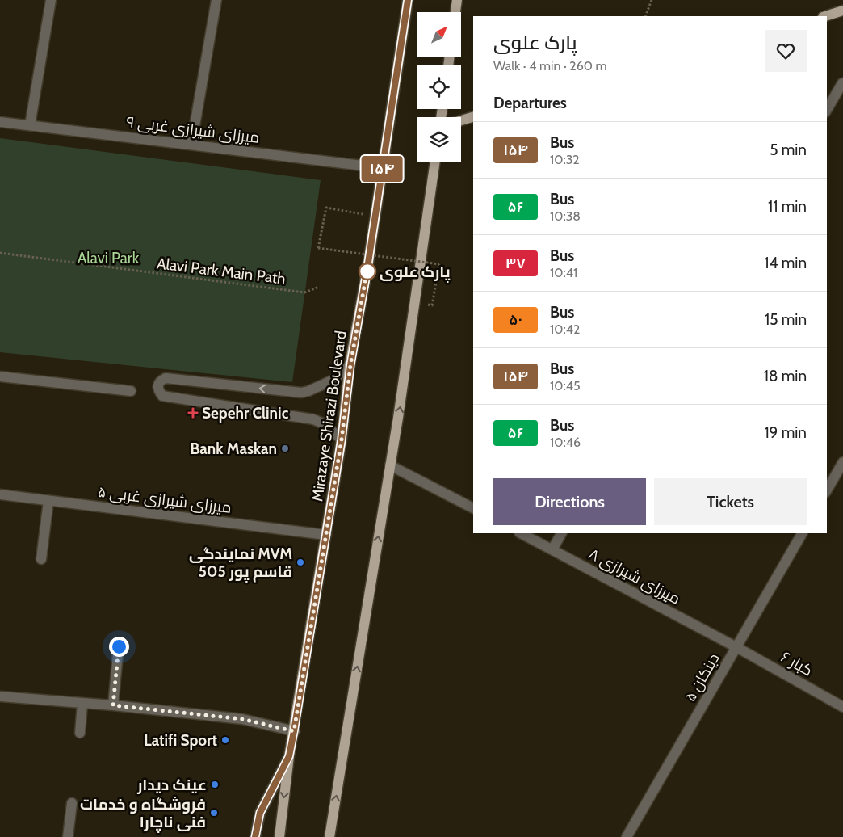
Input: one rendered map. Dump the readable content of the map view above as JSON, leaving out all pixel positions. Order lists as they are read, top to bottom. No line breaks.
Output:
{"streets":{"main road":["Mirazaye Shirazi Boulevard"],"street":["میرزای شیرازی غربی ۹","۵ میرزای شیرازی غربی","۸ میرزای شیرازی","۶ کبار","۵ دینکان"],"path":["Alavi Park Main Path"]},"crossings":[["میرزای شیرازی غربی ۹","Mirazaye Shirazi Boulevard"],["Mirazaye Shirazi Boulevard","۵ میرزای شیرازی غربی"],["۸ میرزای شیرازی","۶ کبار"],["۸ میرزای شیرازی","۵ دینکان"],["۶ کبار","۵ دینکان"]],"parks":["Alavi Park"],"places":{"other":["پارک علوی","Bank Maskan","نمایندگی MVM 505 قاسم پور","Latifi Sport","عینک دیدار","فروشگاه و خدمات فنی ناچارا"],"health":["Sepehr Clinic"]},"lines":["bus line ۱۵۴"],"north":"top right","page":{"on_map":"۱۵۴","heading":[["پارک علوی","Walk · 4 min · 260 m"],"Departures"],"list":[{"mark":"۱۵۴","name":"Bus","note":"10:32","value":"5 min"},{"mark":"۵۶","name":"Bus","note":"10:38","value":"11 min"},{"mark":"۳۷","name":"Bus","note":"10:41","value":"14 min"},{"mark":"۵۰","name":"Bus","note":"10:42","value":"15 min"},{"mark":"۱۵۴","name":"Bus","note":"10:45","value":"18 min"},{"mark":"۵۶","name":"Bus","note":"10:46","value":"19 min"}],"buttons":["Directions","Tickets"]}}
